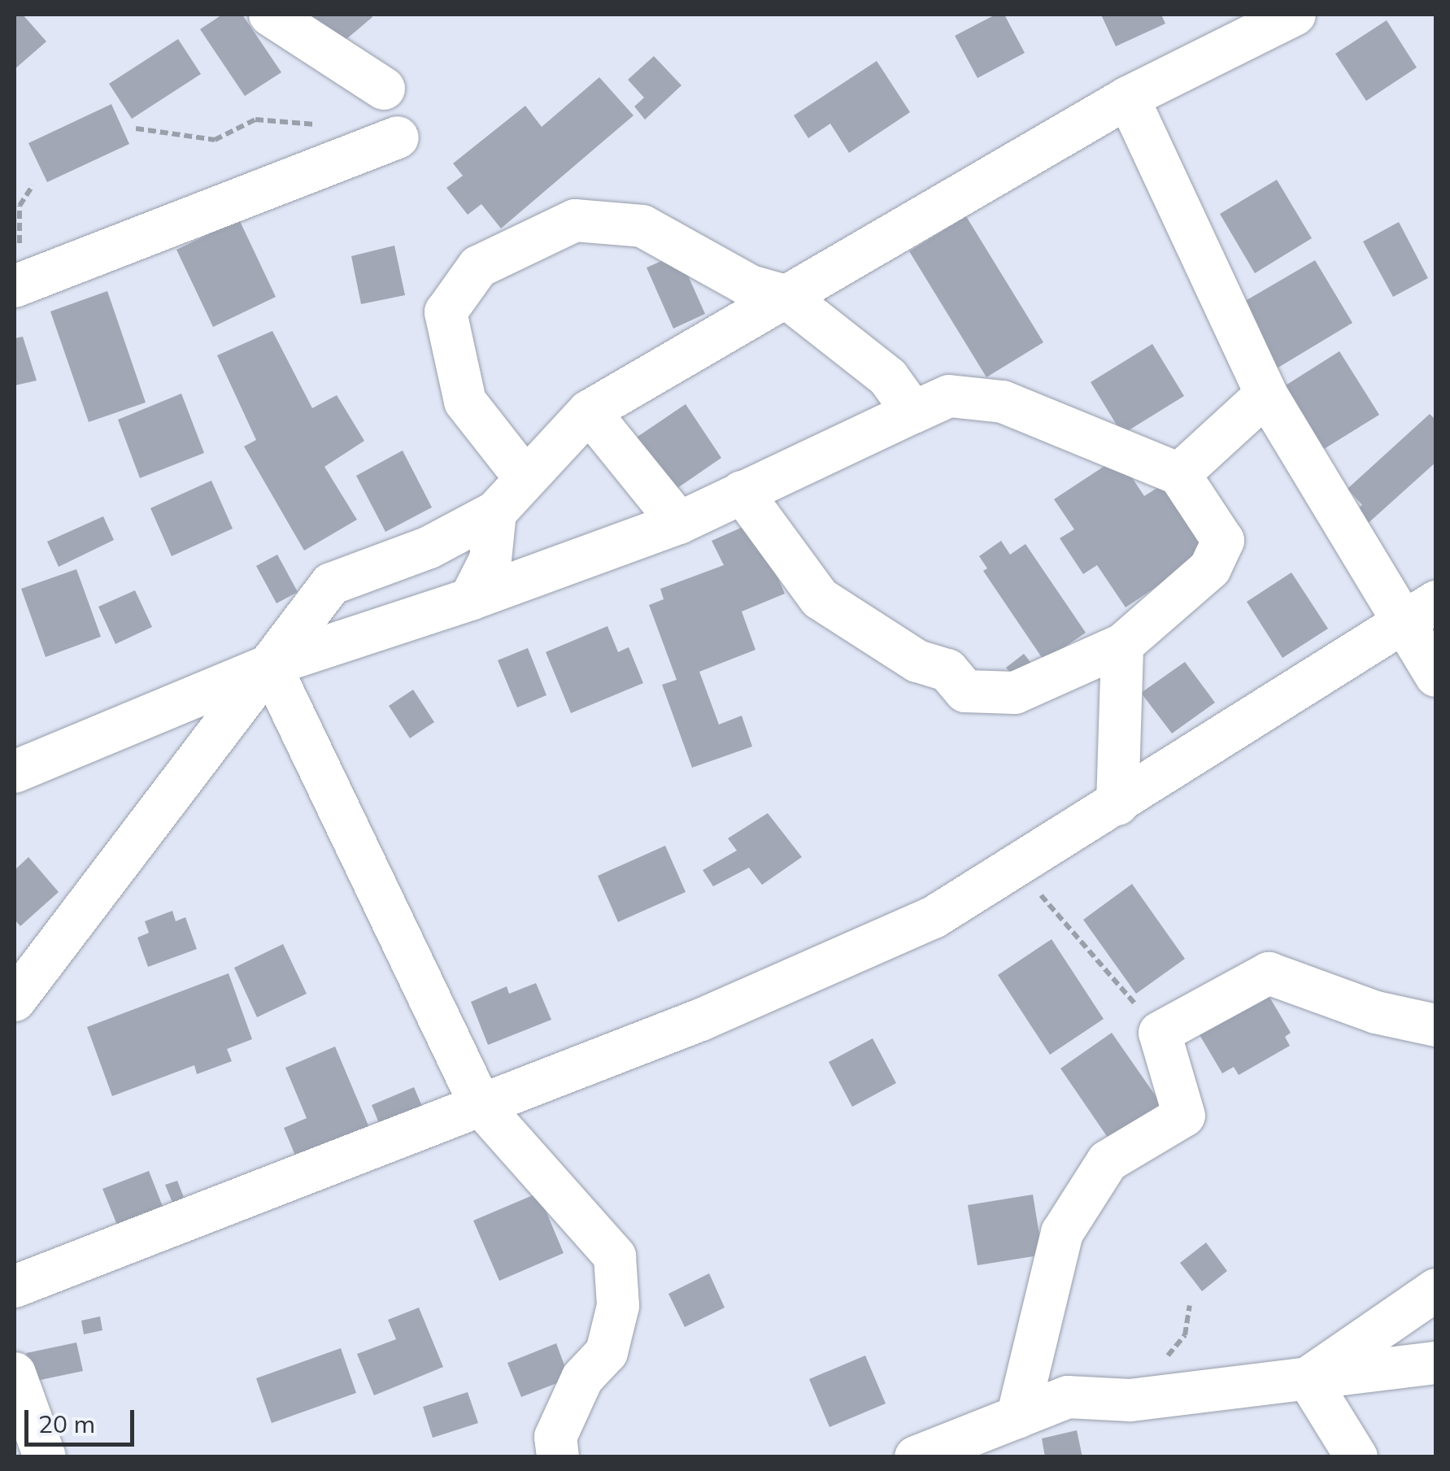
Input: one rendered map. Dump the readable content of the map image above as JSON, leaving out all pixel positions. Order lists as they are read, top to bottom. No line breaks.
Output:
{"scale_bar":"20 m"}
